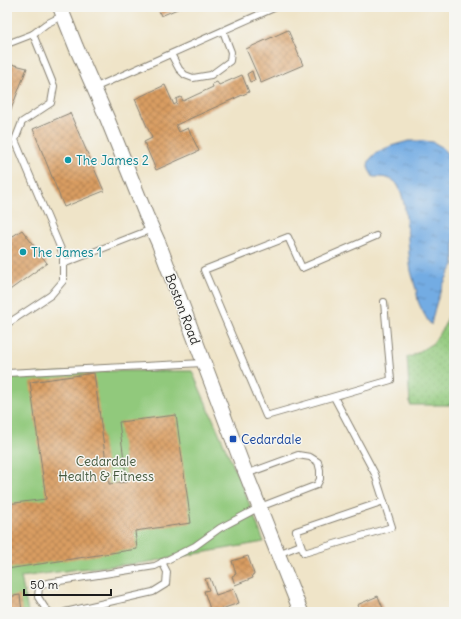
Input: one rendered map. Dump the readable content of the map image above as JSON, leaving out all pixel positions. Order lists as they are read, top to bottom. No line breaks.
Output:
{"streets":{"street":["Boston Road"]},"parks":["Cedardale Health & Fitness"],"places":{"other":["The James 2","The James 1"],"transit":["Cedardale"]},"scale_bar":"50 m"}
